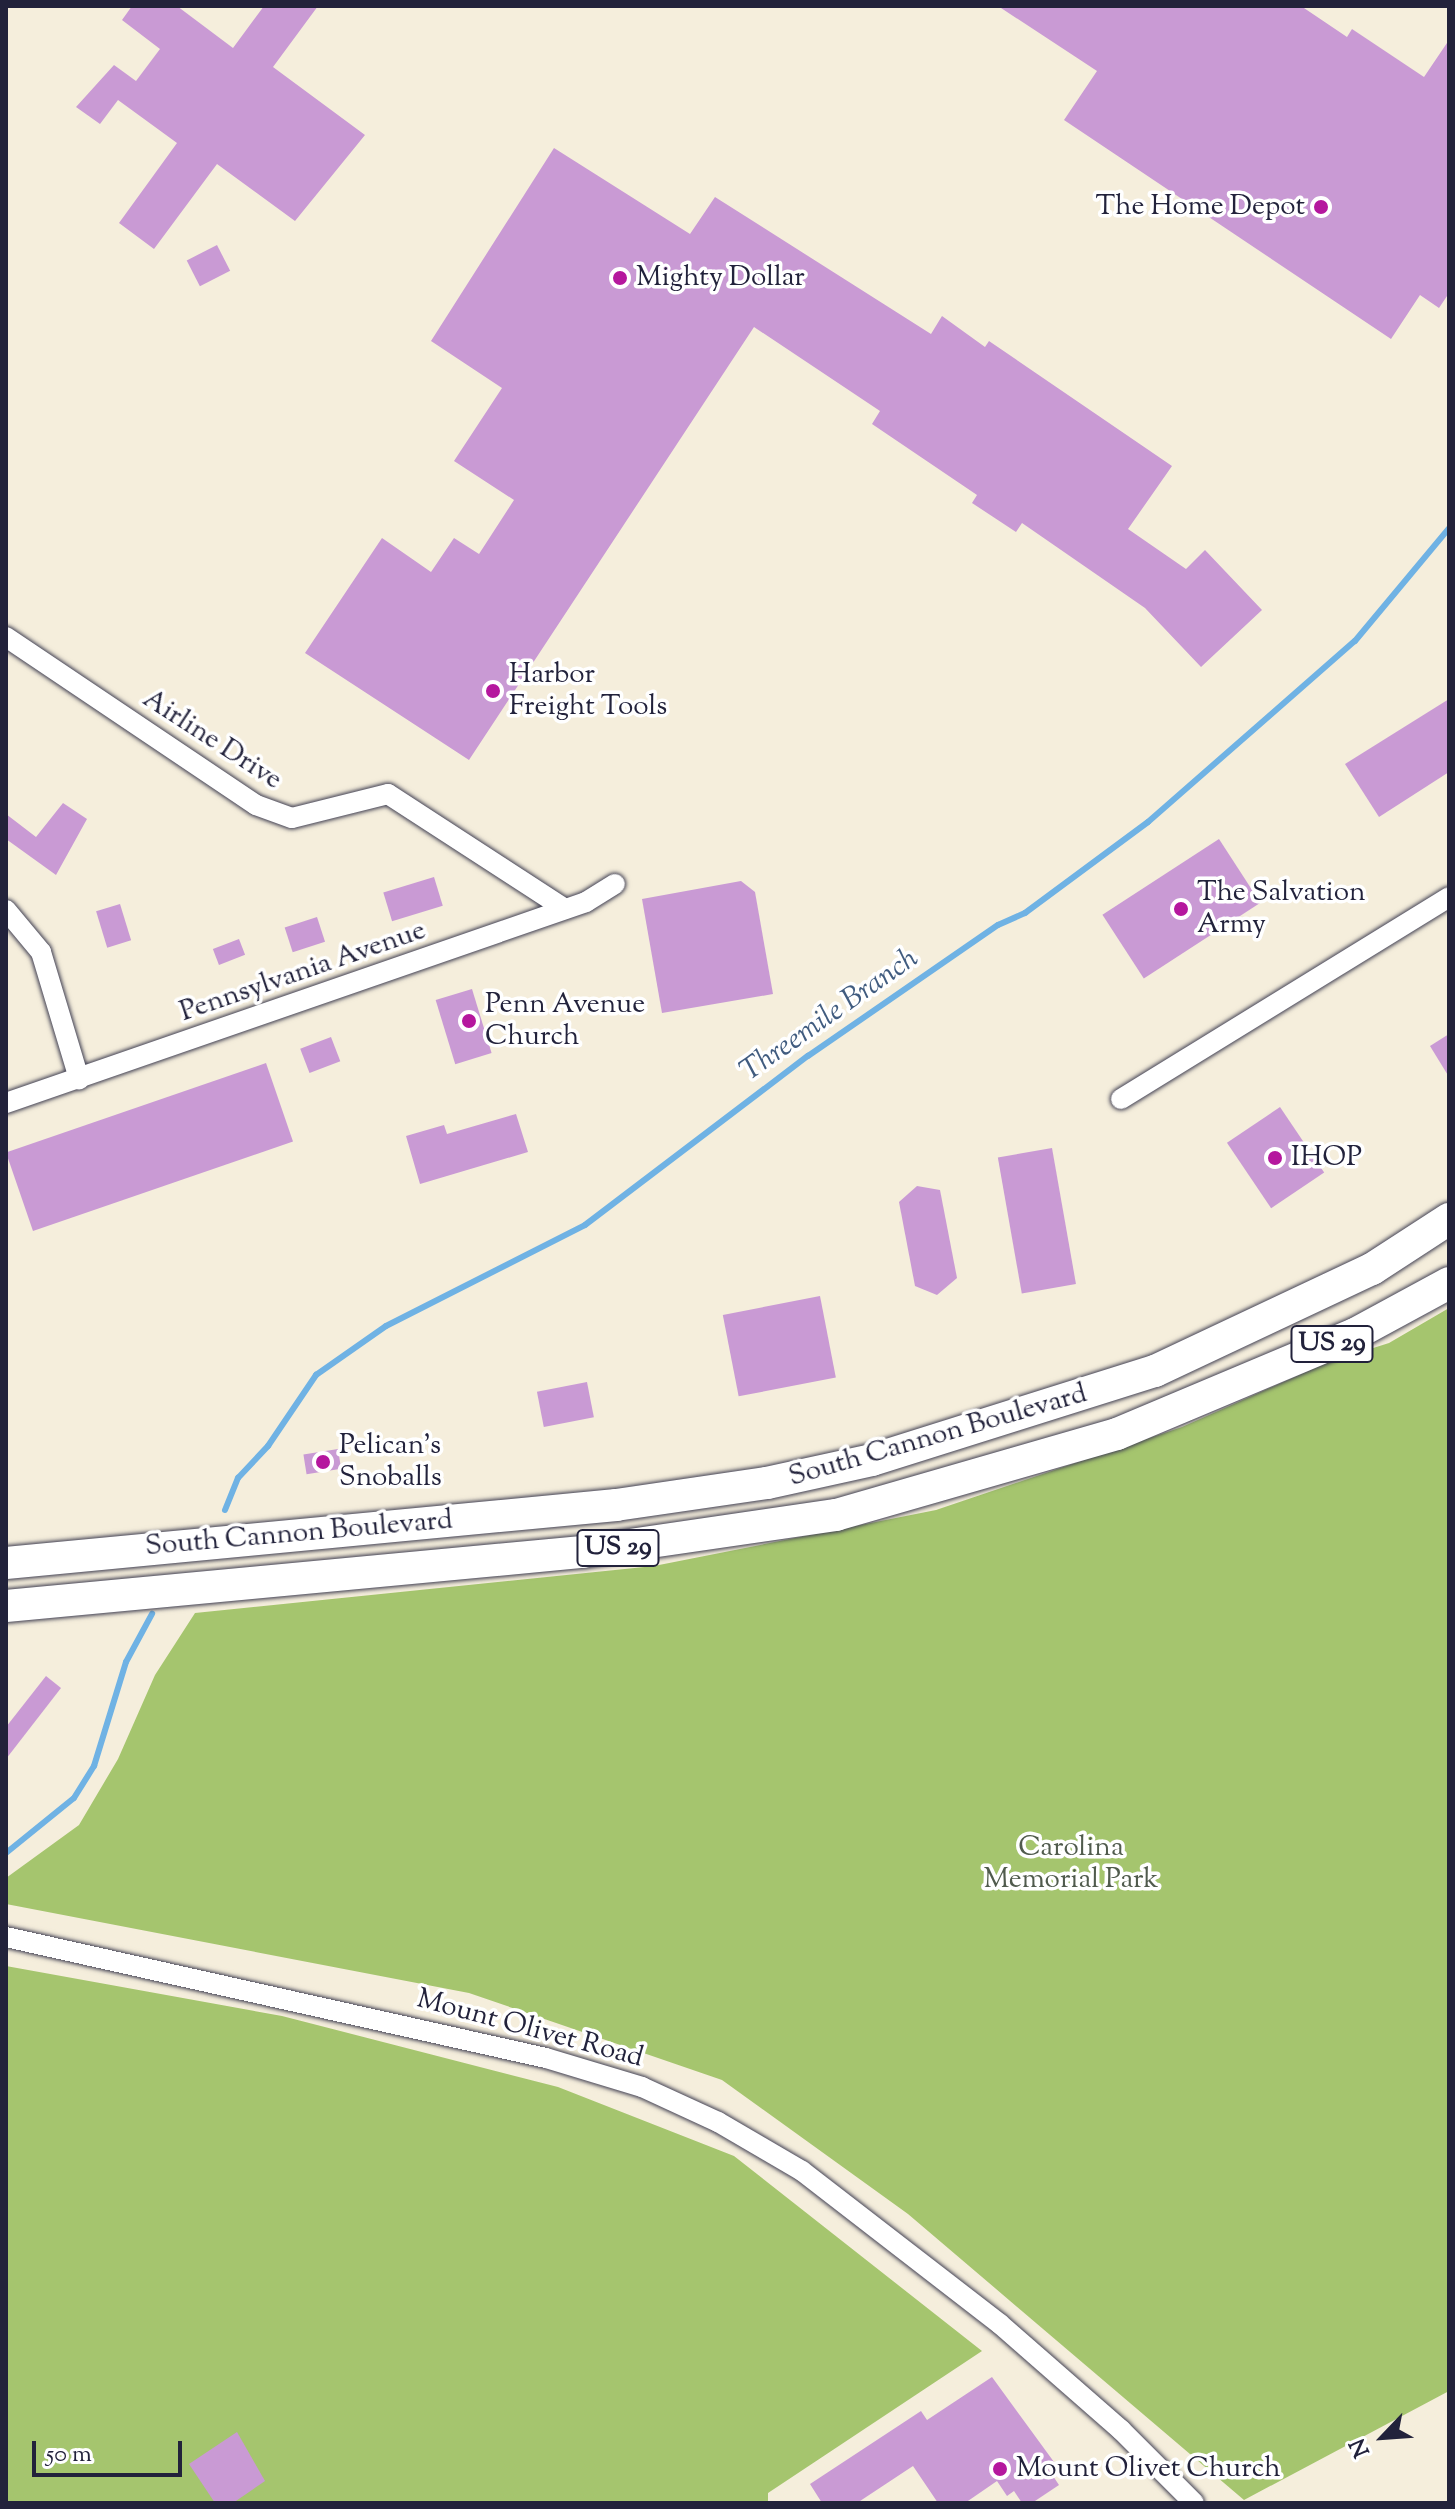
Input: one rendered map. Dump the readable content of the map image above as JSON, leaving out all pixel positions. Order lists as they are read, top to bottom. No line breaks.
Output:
{"streets":{"main road":["US 29","South Cannon Boulevard"],"street":["Airline Drive","Pennsylvania Avenue","Mount Olivet Road"]},"crossings":[["Airline Drive","Pennsylvania Avenue"]],"water":["Threemile Branch"],"parks":["Carolina Memorial Park"],"places":["The Home Depot","Mighty Dollar","Harbor Freight Tools","The Salvation Army","Penn Avenue Church","IHOP","Pelican's Snoballs","Mount Olivet Church"],"scale_bar":"50 m","north":"bottom left"}
